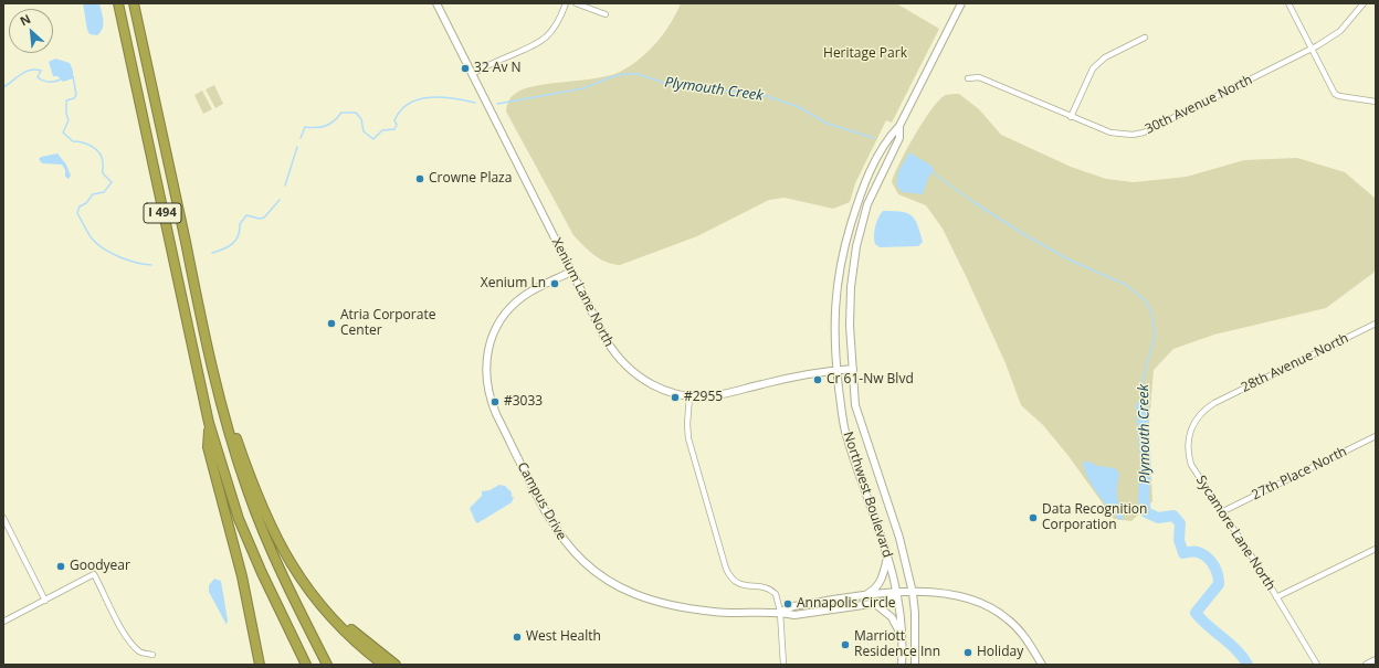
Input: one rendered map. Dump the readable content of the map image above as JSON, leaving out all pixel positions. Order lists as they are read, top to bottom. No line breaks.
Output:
{"streets":{"highway":["I 494"],"street":["30th Avenue North","Xenium Lane North","28th Avenue North","27th Place North","Northwest Boulevard","Campus Drive","Sycamore Lane North"]},"crossings":[["Xenium Lane North","Northwest Boulevard"],["Xenium Lane North","Campus Drive"],["28th Avenue North","Sycamore Lane North"],["27th Place North","Sycamore Lane North"],["Northwest Boulevard","Campus Drive"]],"water":["Plymouth Creek"],"parks":["Heritage Park"],"places":["32 Av N","Crowne Plaza","Xenium Ln","Atria Corporate Center","Cr 61-Nw Blvd","#2955","#3033","Data Recognition Corporation","Goodyear","Annapolis Circle","West Health","Marriott Residence Inn","Holiday"],"north":"top left"}
